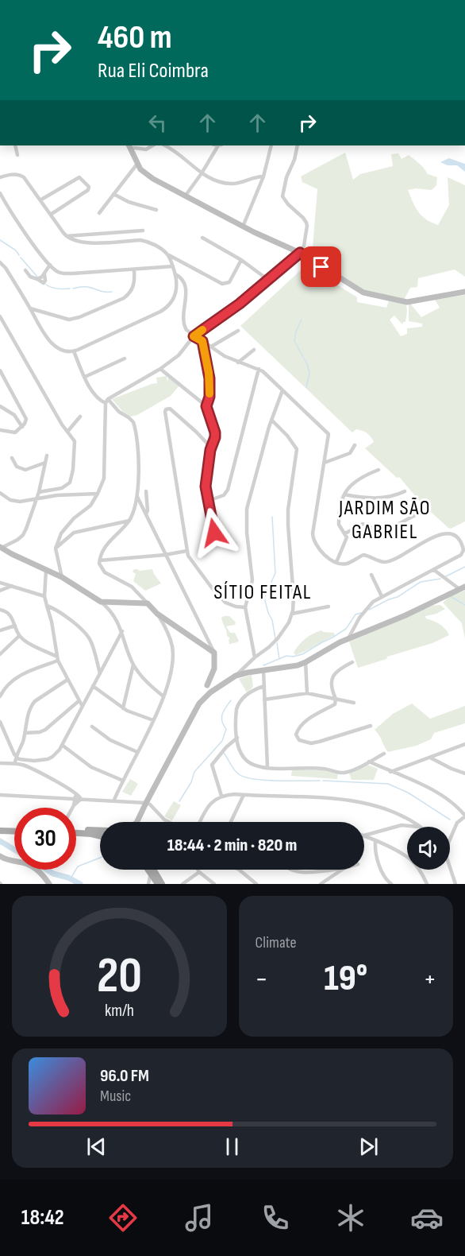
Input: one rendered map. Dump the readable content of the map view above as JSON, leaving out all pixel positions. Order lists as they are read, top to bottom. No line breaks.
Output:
{"districts":["JARDIM SÃO GABRIEL","SÍTIO FEITAL"],"page":{"turn":["460 m","Rua Eli Coimbra"],"limit":"30","trip":"18:44 · 2 min · 820 m","tile":"Climate","heat":["−","19°","+"],"song":["96.0 FM","Music"],"tabs":"18:42","gauge":["20","km/h"]}}
